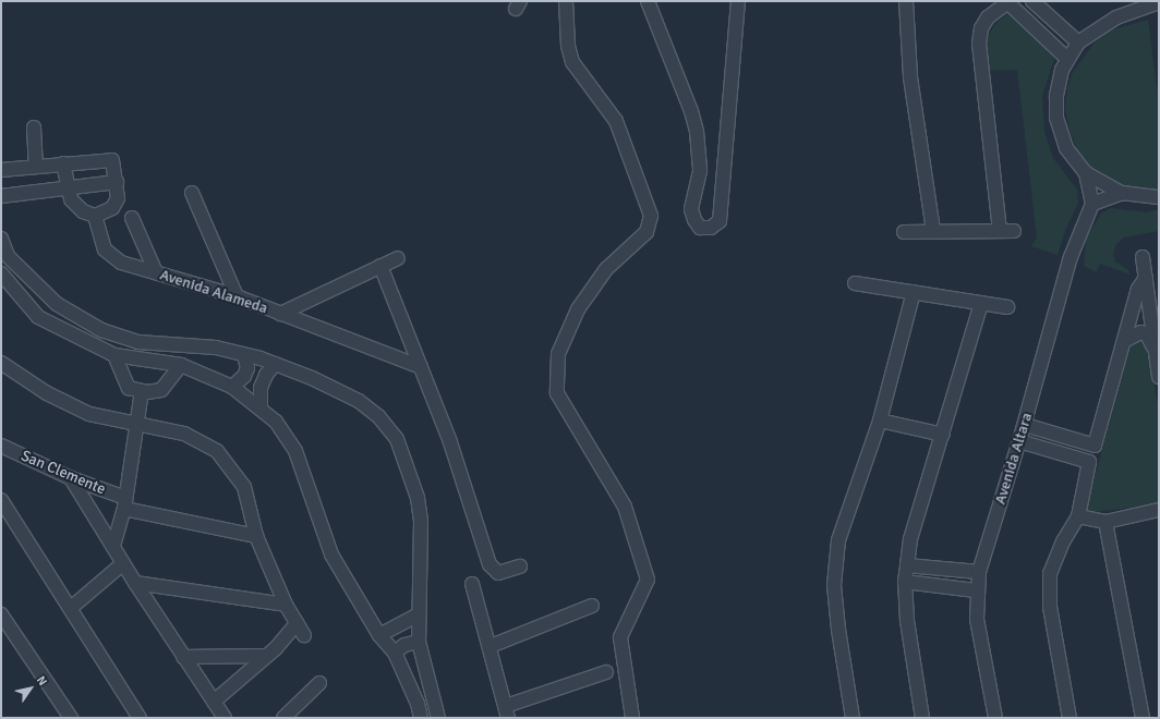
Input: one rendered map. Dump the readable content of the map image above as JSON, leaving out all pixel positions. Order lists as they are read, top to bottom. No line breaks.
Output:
{"streets":{"street":["Avenida Alameda","Avenida Altara","San Clemente"]},"north":"top right"}
